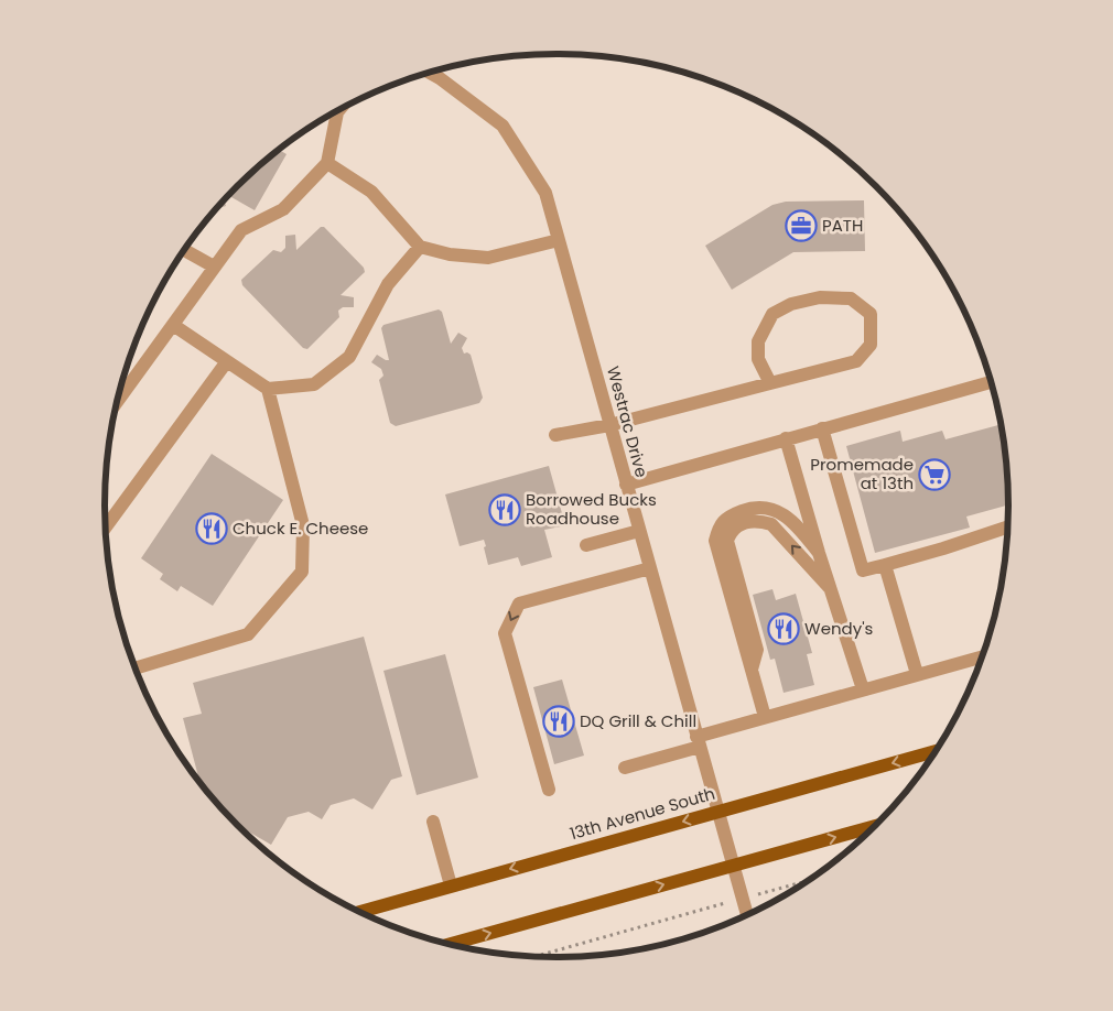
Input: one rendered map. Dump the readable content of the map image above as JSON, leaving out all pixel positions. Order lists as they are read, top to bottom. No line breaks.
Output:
{"streets":{"main road":["13th Avenue South"],"street":["Westrac Drive"]},"crossings":[["Westrac Drive","13th Avenue South"]],"places":{"office":["PATH"],"supermarket":["Promemade at 13th"],"restaurant":["Borrowed Bucks Roadhouse","Chuck E. Cheese","Wendy's","DQ Grill & Chill"]}}
